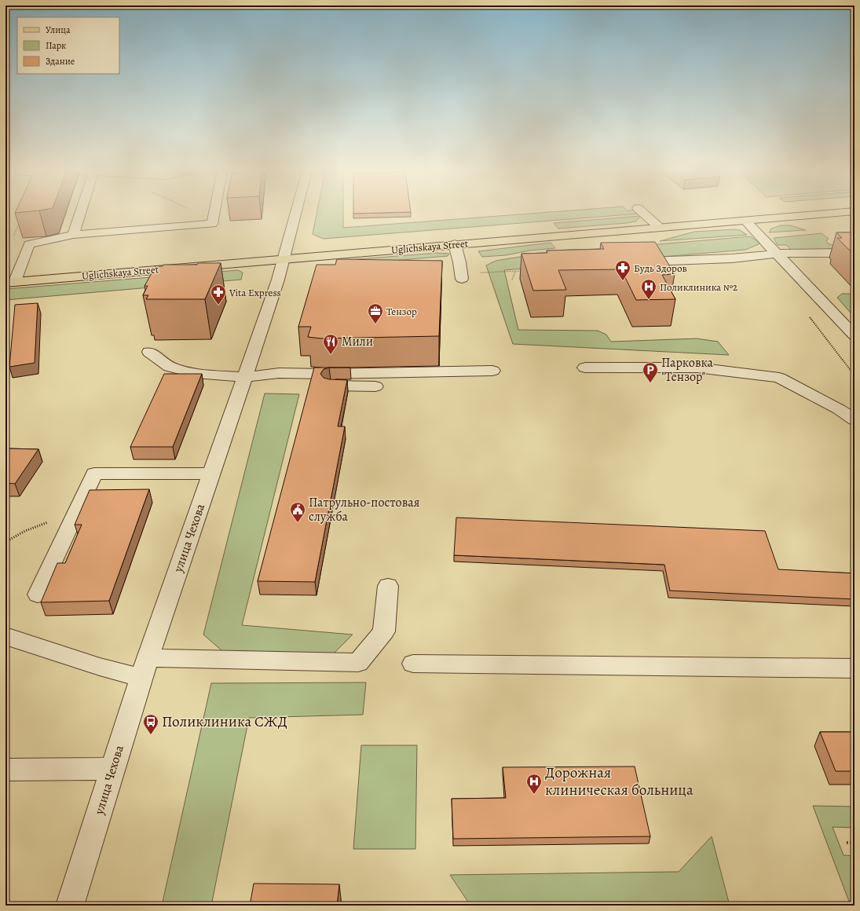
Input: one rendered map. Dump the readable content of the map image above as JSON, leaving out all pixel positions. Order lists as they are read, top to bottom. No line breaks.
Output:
{"streets":{"main road":["Uglichskaya Street"],"street":["улица Чехова"]},"crossings":[["Uglichskaya Street","улица Чехова"]],"places":{"pharmacy":["Будь Здоров","Vita Express"],"hospital":["Поликлиника №2","Дорожная клиническая больница"],"office":["Тензор"],"restaurant":["Мили"],"parking":["Парковка \"Тензор\""],"public building":["Патрульно-постовая служба"],"bus stop":["Поликлиника СЖД"]},"legend":["Улица","Парк","Здание"]}
